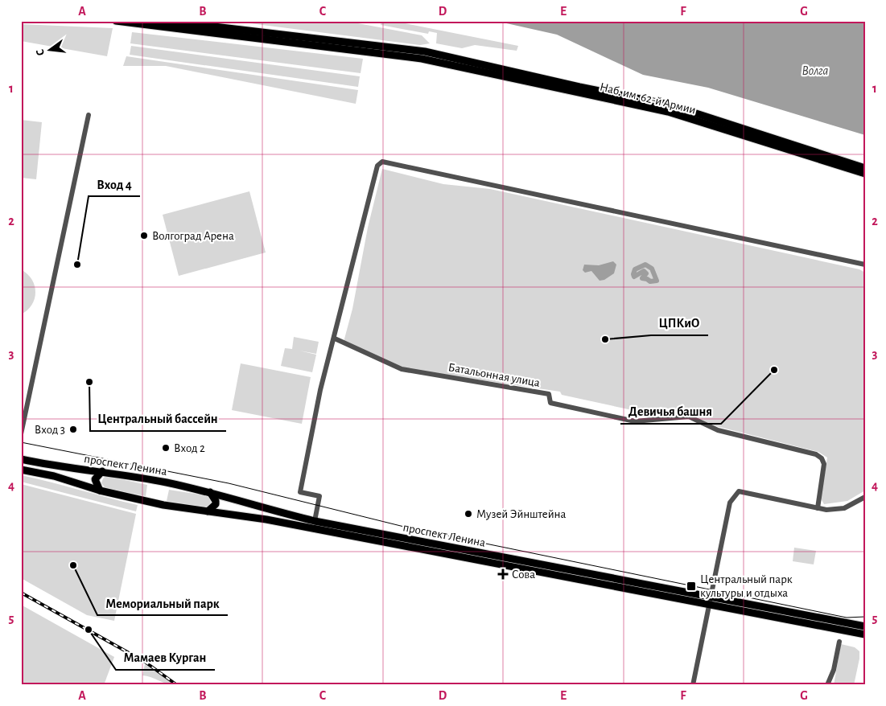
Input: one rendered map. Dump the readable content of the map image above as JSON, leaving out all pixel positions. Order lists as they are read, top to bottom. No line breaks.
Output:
{"streets":{"main road":["Наб. им. 62-й Армии","проспект Ленина"],"street":["Батальонная улица"]},"water":["Волга"],"places":{"other":["Волгоград Арена","Вход 4","ЦПКиО","Девичья башня","Центральный бассейн","Вход 3","Вход 2","Музей Эйнштейна","Мемориальный парк","Мамаев Курган"],"health":["Сова"],"transit":["Центральный парк культуры и отдыха"]},"north":"left","grid":{"columns":["A","B","C","D","E","F","G"],"rows":["1","2","3","4","5"]}}
